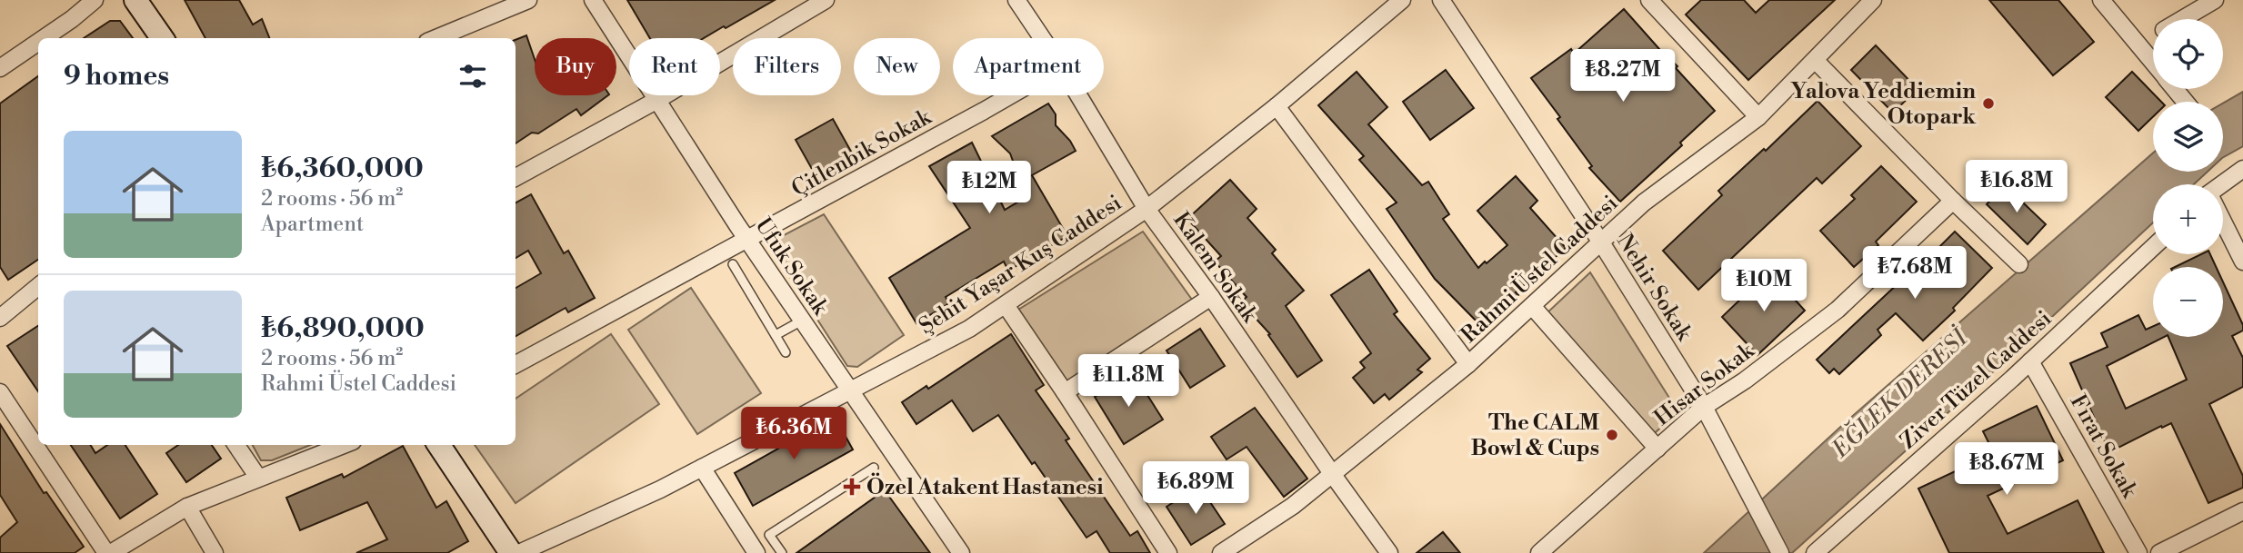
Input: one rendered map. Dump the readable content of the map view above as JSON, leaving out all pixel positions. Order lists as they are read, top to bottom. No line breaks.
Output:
{"streets":{"street":["Çitlenbik Sokak","Şehit Yaşar Kuş Caddesi","Ufuk Sokak","Kalem Sokak","Rahmi Üstel Caddesi","Nehir Sokak","Ziver Tüzel Caddesi","Hisar Sokak","Fırat Sokak"]},"crossings":[["Çitlenbik Sokak","Ufuk Sokak"],["Şehit Yaşar Kuş Caddesi","Ufuk Sokak"],["Şehit Yaşar Kuş Caddesi","Kalem Sokak"],["Kalem Sokak","Rahmi Üstel Caddesi"],["Rahmi Üstel Caddesi","Nehir Sokak"],["Nehir Sokak","Hisar Sokak"],["Ziver Tüzel Caddesi","Fırat Sokak"]],"water":["EĞLEK DERESİ"],"places":{"other":["Yalova Yeddiemin Otopark","The CALM Bowl & Cups"],"health":["Özel Atakent Hastanesi"]},"page":{"map_buttons":["+","−"],"chip":["Buy","Rent","Filters","New","Apartment"],"heading":"9 homes","price":["₺8.27M","₺16.8M","₺12M","₺7.68M","₺10M","₺11.8M","₺6.36M","₺8.67M","₺6.89M"],"list":[{"name":"₺6,360,000","note":"2 rooms · 56 m² · Apartment"},{"name":"₺6,890,000","note":"2 rooms · 56 m² · Rahmi Üstel Caddesi"}]}}
